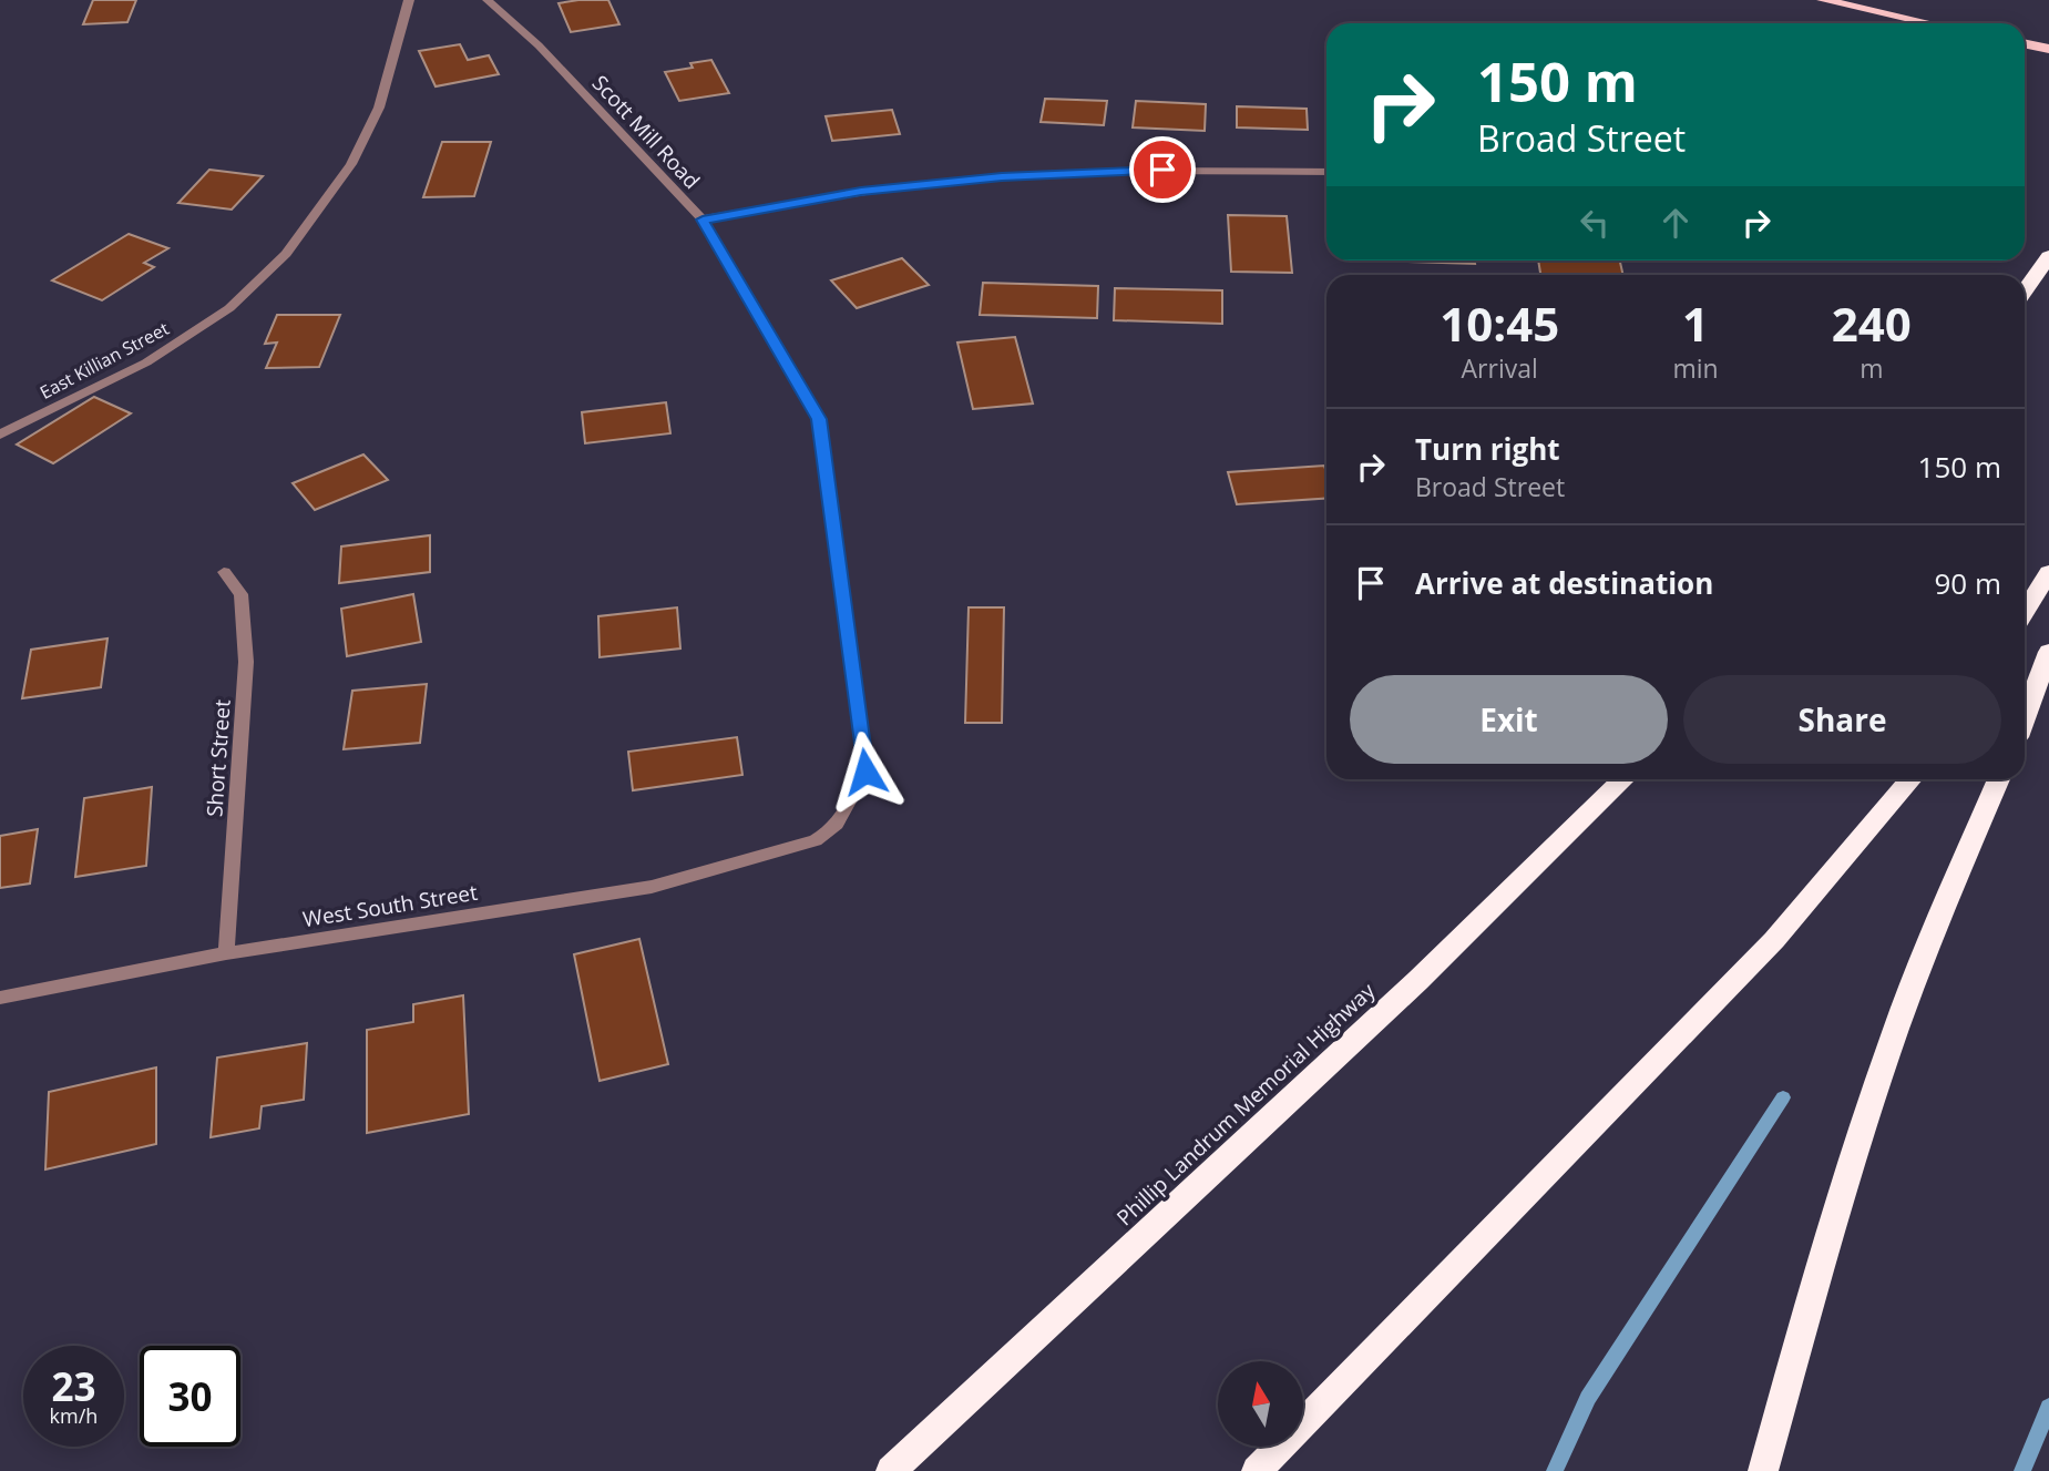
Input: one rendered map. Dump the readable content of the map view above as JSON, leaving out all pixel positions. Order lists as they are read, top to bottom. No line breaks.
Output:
{"streets":{"highway":["Phillip Landrum Memorial Highway"],"street":["Scott Mill Road","East Killian Street","Short Street","West South Street"]},"crossings":[["Scott Mill Road","West South Street"],["Short Street","West South Street"]],"north":"top","page":{"turn":["150 m","Broad Street"],"eta":["10:45","Arrival","1","min","240","m"],"list":[{"name":"Turn right","note":"Broad Street","value":"150 m"},{"name":"Arrive at destination","value":"90 m"}],"buttons":["Exit","Share"],"speed":"23 km/h","limit":"30"}}
